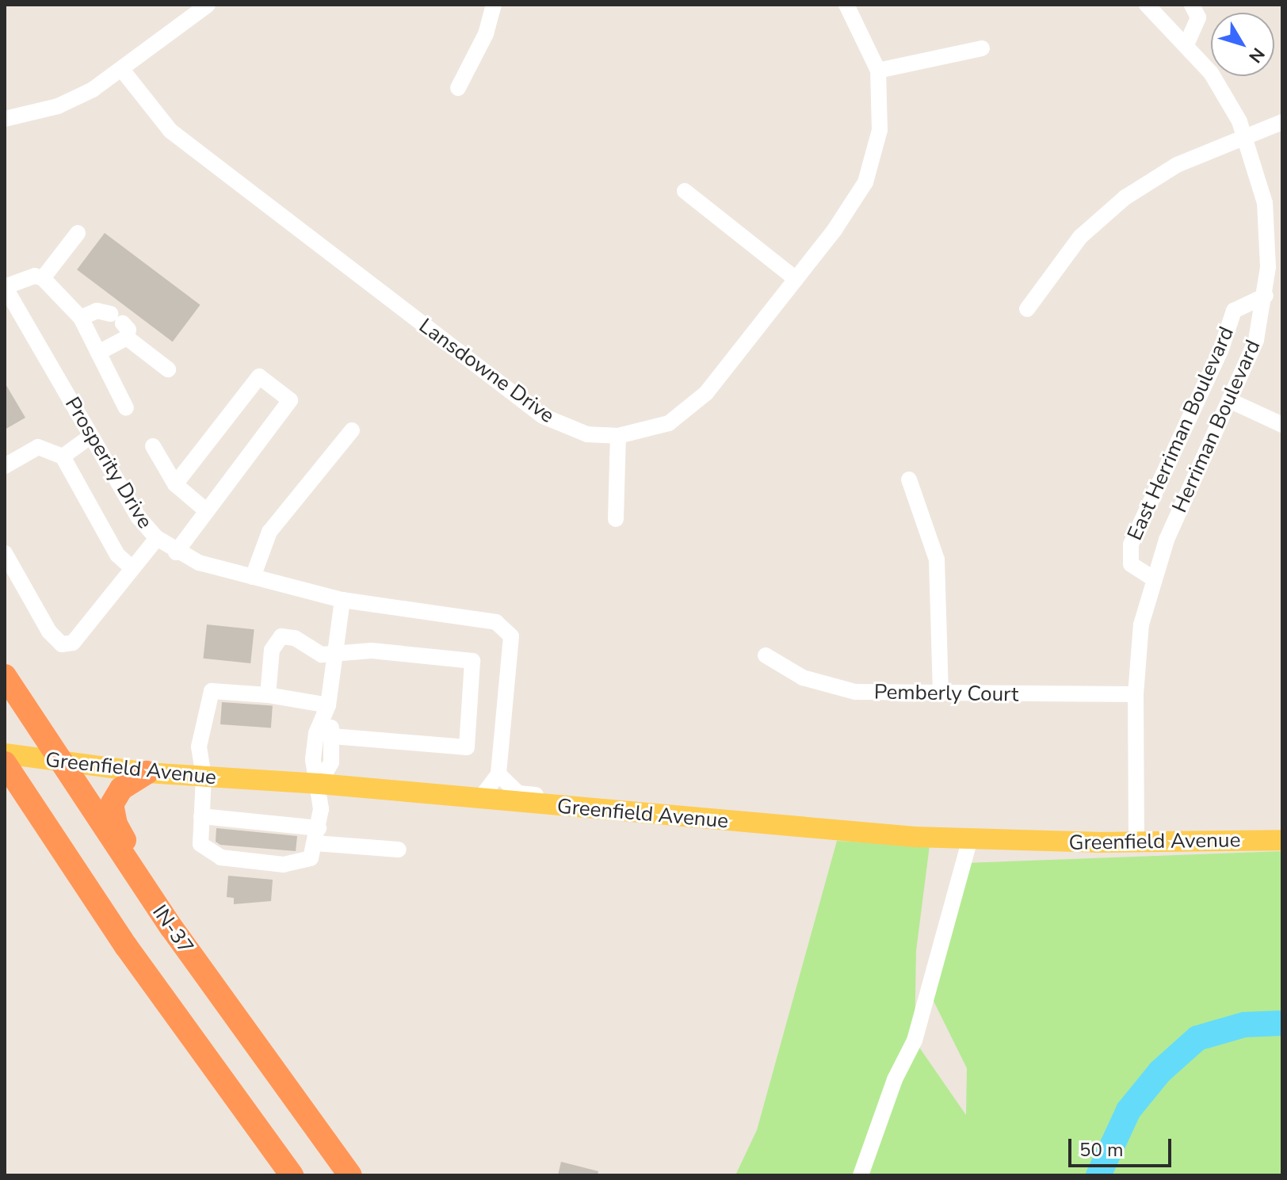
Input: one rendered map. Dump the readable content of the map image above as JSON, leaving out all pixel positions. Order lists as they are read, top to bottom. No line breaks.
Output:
{"streets":{"highway":["IN-37"],"main road":["Greenfield Avenue"],"street":["Lansdowne Drive","Herriman Boulevard","East Herriman Boulevard","Prosperity Drive","Pemberly Court"]},"crossings":[["Herriman Boulevard","East Herriman Boulevard"],["Herriman Boulevard","Pemberly Court"],["Herriman Boulevard","Greenfield Avenue"],["Greenfield Avenue","IN-37"]],"scale_bar":"50 m","north":"bottom right"}
